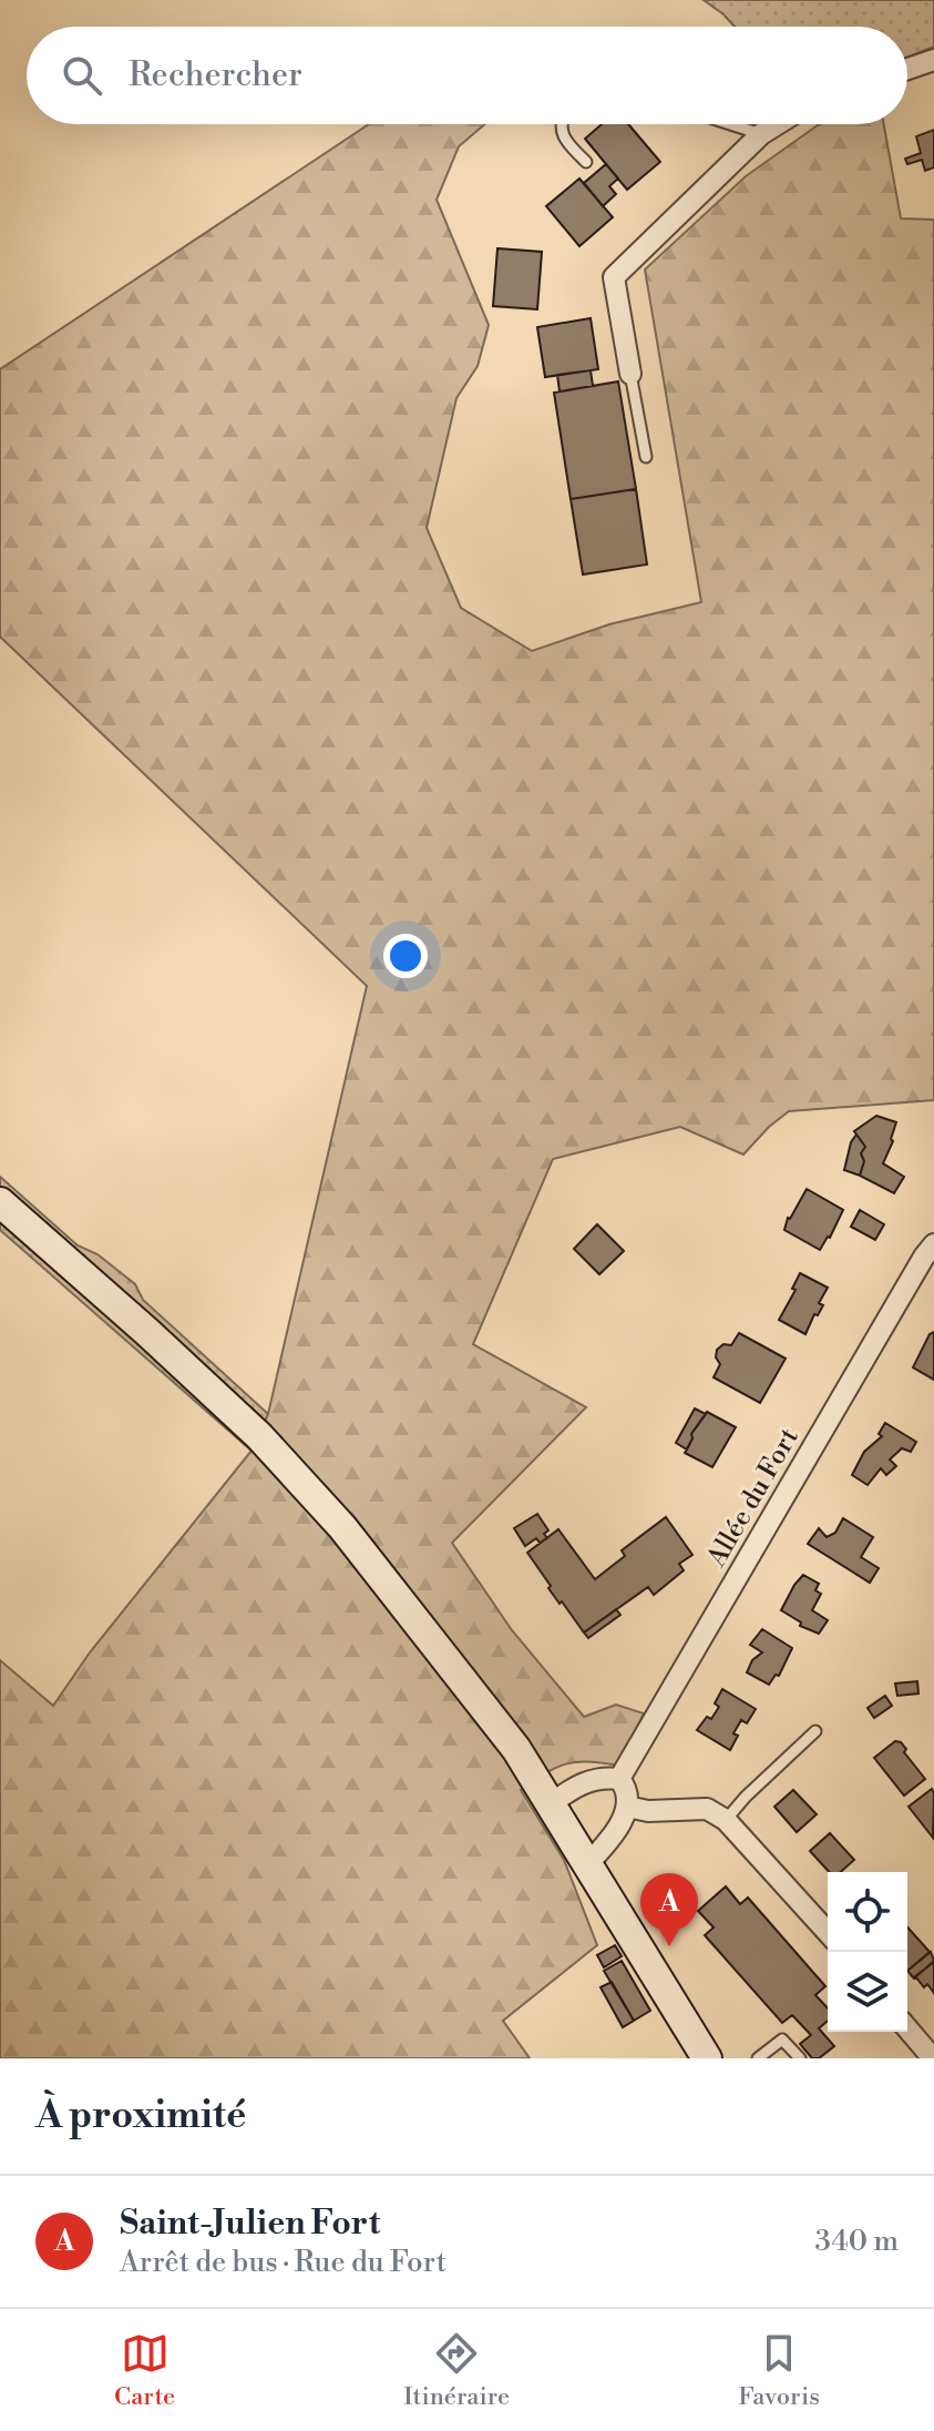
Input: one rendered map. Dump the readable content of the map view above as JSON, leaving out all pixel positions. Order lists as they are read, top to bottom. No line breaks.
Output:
{"streets":{"street":["Allée du Fort"]},"page":{"search":"Rechercher","pins":"A","heading":"À proximité","list":[{"mark":"A","name":"Saint-Julien Fort","note":"Arrêt de bus · Rue du Fort","value":"340 m"}],"nav":["Carte","Itinéraire","Favoris"]}}
